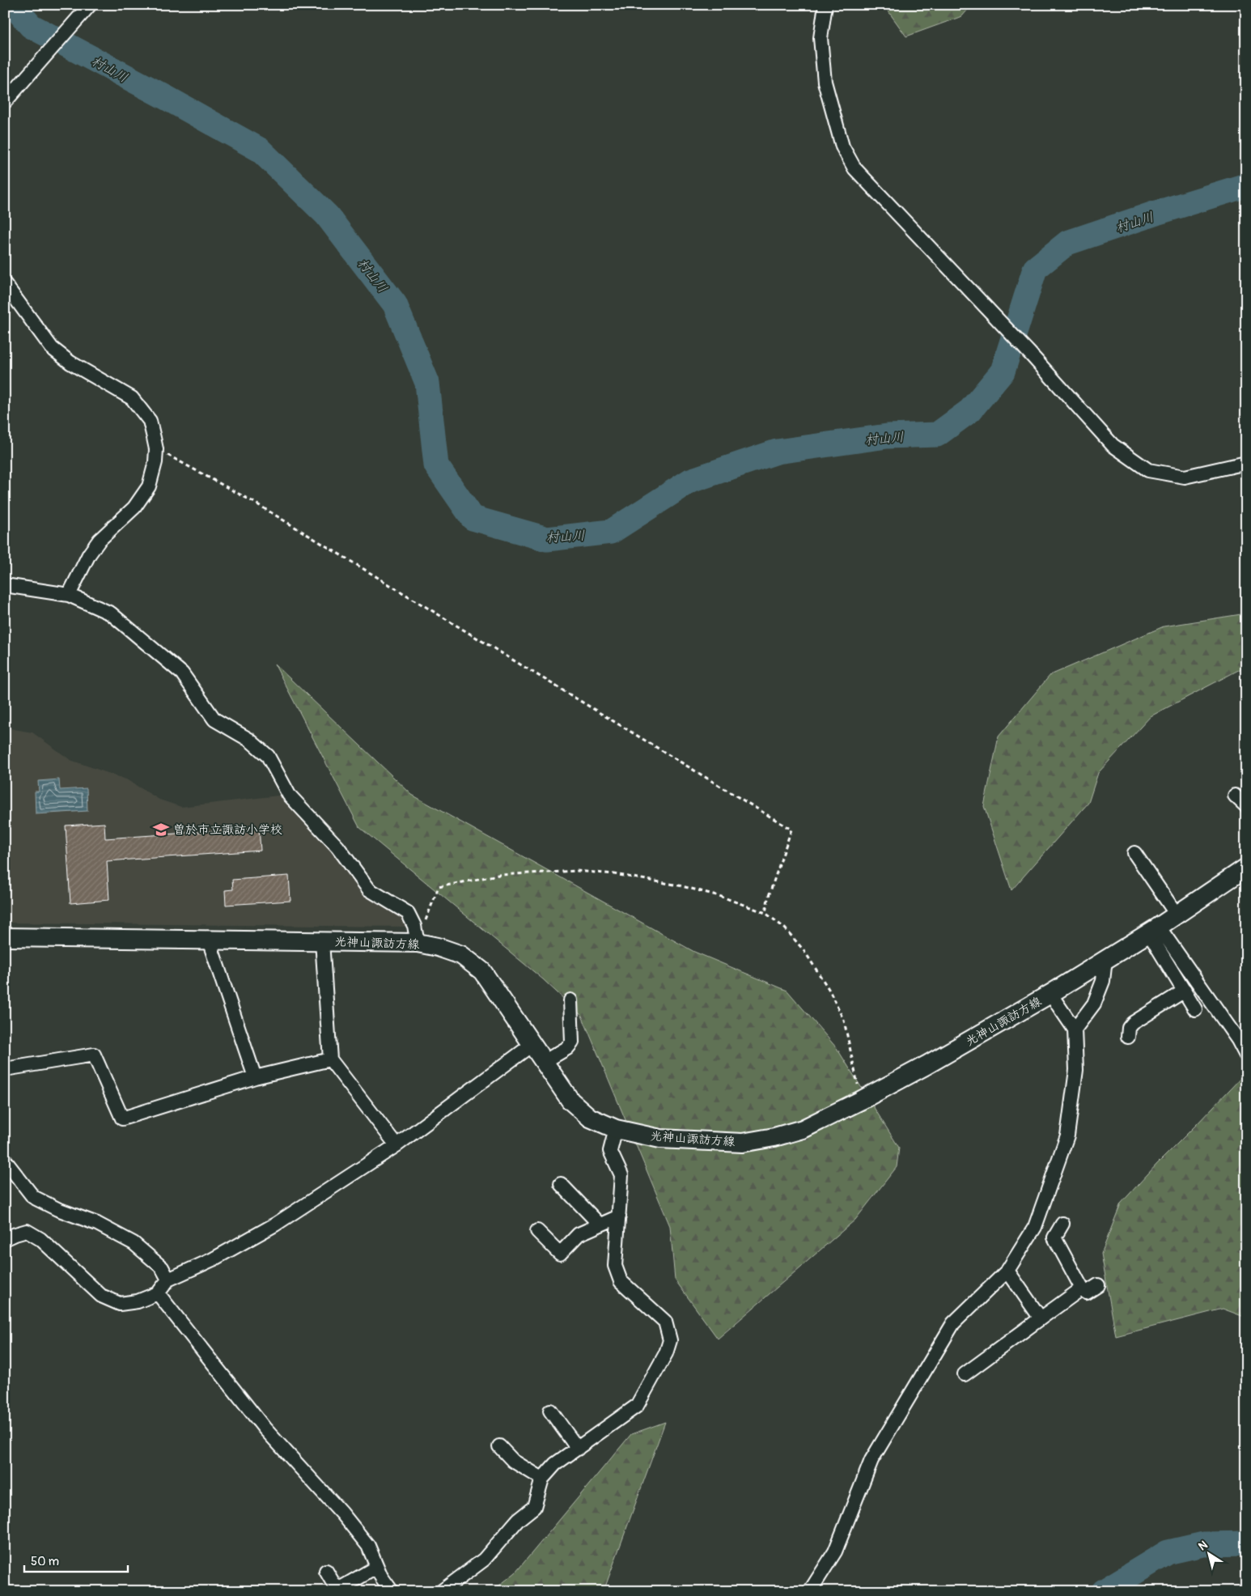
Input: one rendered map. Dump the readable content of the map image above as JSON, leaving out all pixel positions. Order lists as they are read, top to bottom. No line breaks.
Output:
{"streets":{"main road":["光神山諏訪方線"]},"water":["村山川"],"places":{"school or university":["曽於市立諏訪小学校"]},"scale_bar":"50 m","north":"top left"}
